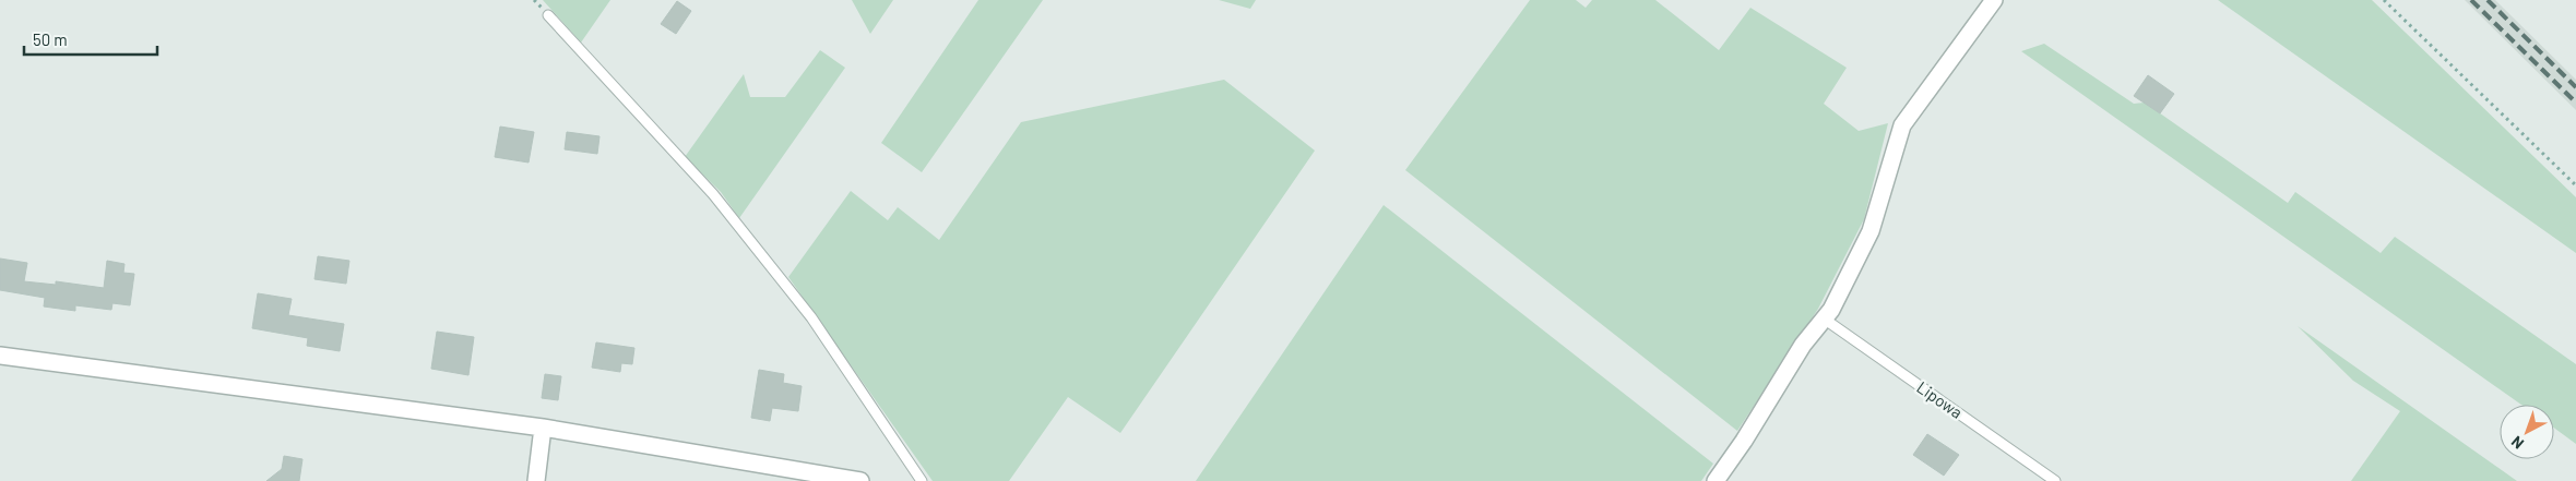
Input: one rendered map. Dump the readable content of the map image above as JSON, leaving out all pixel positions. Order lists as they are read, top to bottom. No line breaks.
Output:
{"streets":{"lane":["Lipowa"]},"scale_bar":"50 m","north":"bottom left"}
